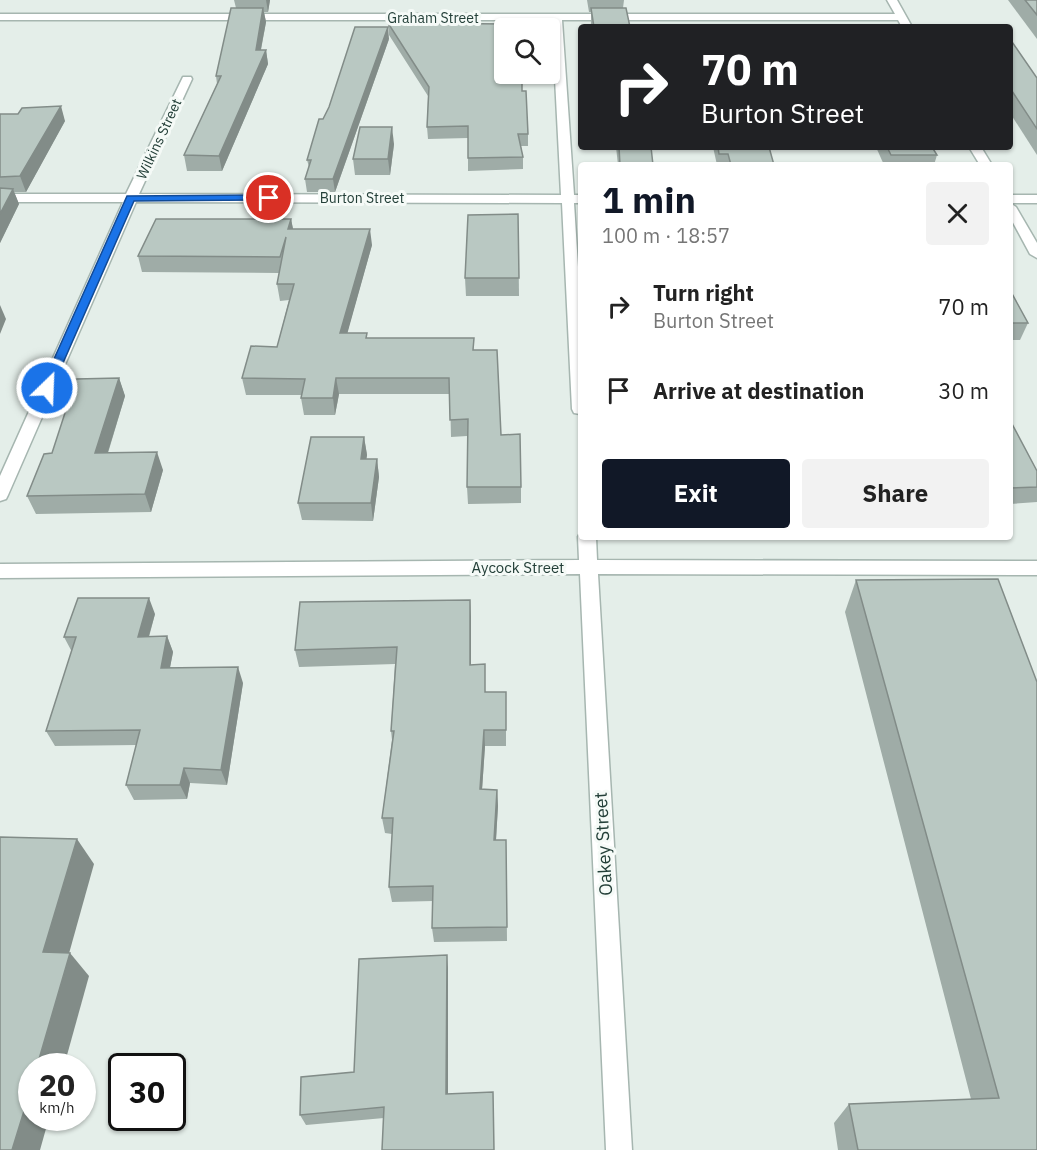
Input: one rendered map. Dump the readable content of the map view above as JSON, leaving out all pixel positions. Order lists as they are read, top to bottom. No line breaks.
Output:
{"streets":{"street":["Graham Street","Wilkins Street","Burton Street","Aycock Street","Oakey Street"]},"crossings":[["Wilkins Street","Burton Street"],["Aycock Street","Oakey Street"]],"page":{"turn":["70 m","Burton Street"],"heading":["1 min","100 m · 18:57"],"list":[{"name":"Turn right","note":"Burton Street","value":"70 m"},{"name":"Arrive at destination","value":"30 m"}],"buttons":["Exit","Share"],"speed":"20 km/h","limit":"30"}}
